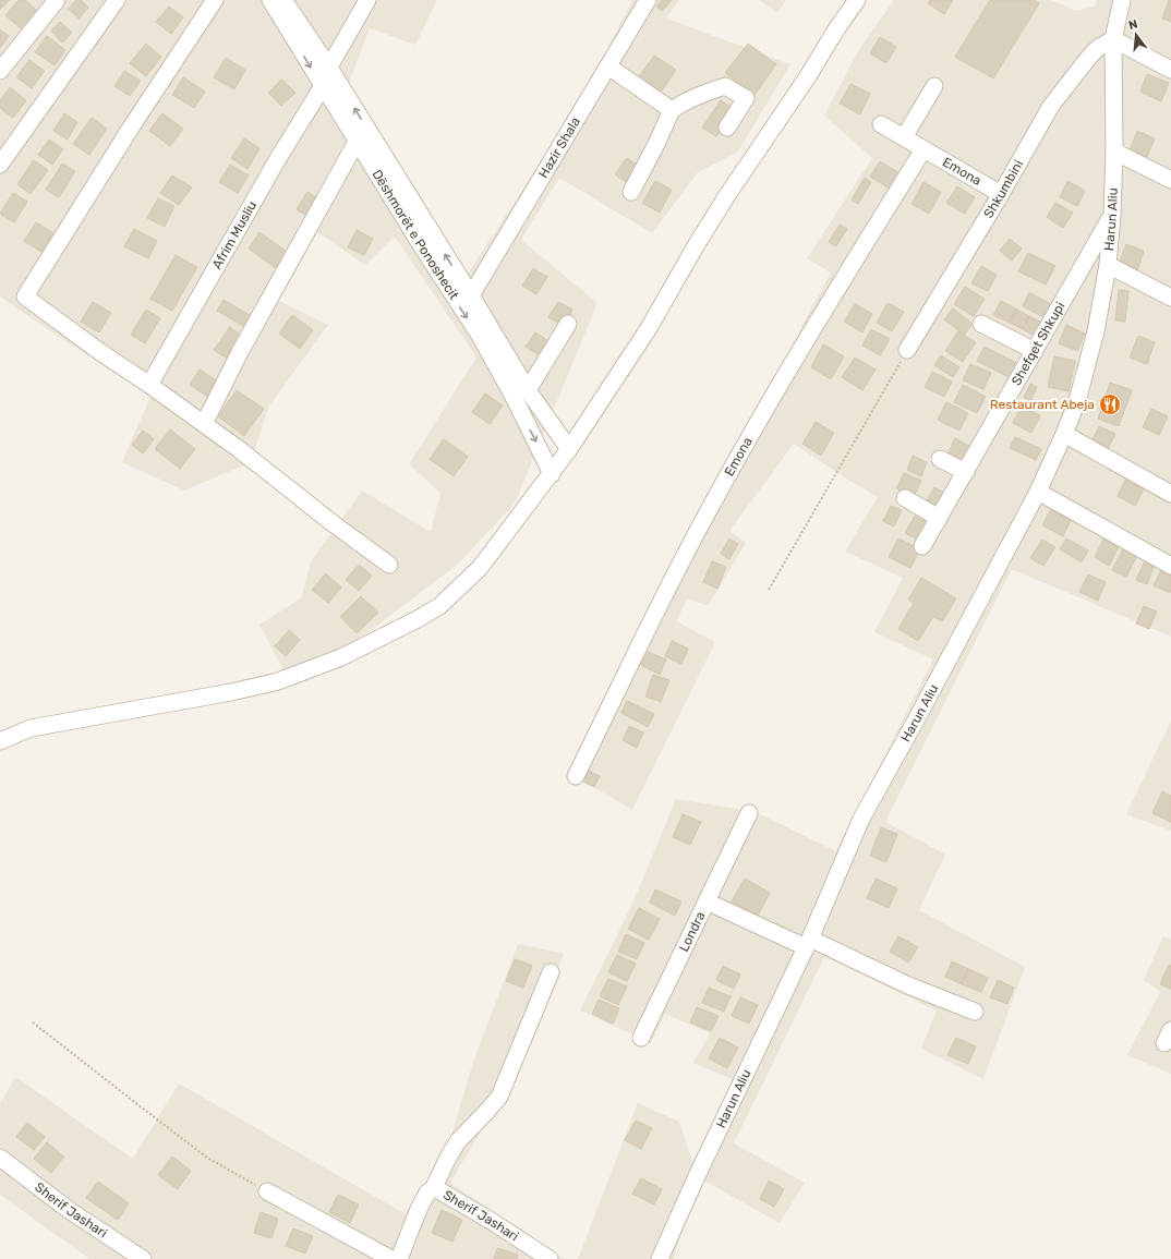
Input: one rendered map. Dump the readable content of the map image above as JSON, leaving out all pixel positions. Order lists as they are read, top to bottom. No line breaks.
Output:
{"streets":{"street":["Hazir Shala","Emona","Shkumbini","Harun Aliu","Afrim Musliu","Dëshmorët e Ponoshecit","Shefqet Shkupi","Londra","Sherif Jashari"]},"crossings":[["Hazir Shala","Dëshmorët e Ponoshecit"],["Emona","Shkumbini"],["Shkumbini","Harun Aliu"],["Harun Aliu","Shefqet Shkupi"],["Harun Aliu","Londra"],["Afrim Musliu","Dëshmorët e Ponoshecit"]],"places":{"restaurant":["Restaurant Abeja"]},"north":"top"}
